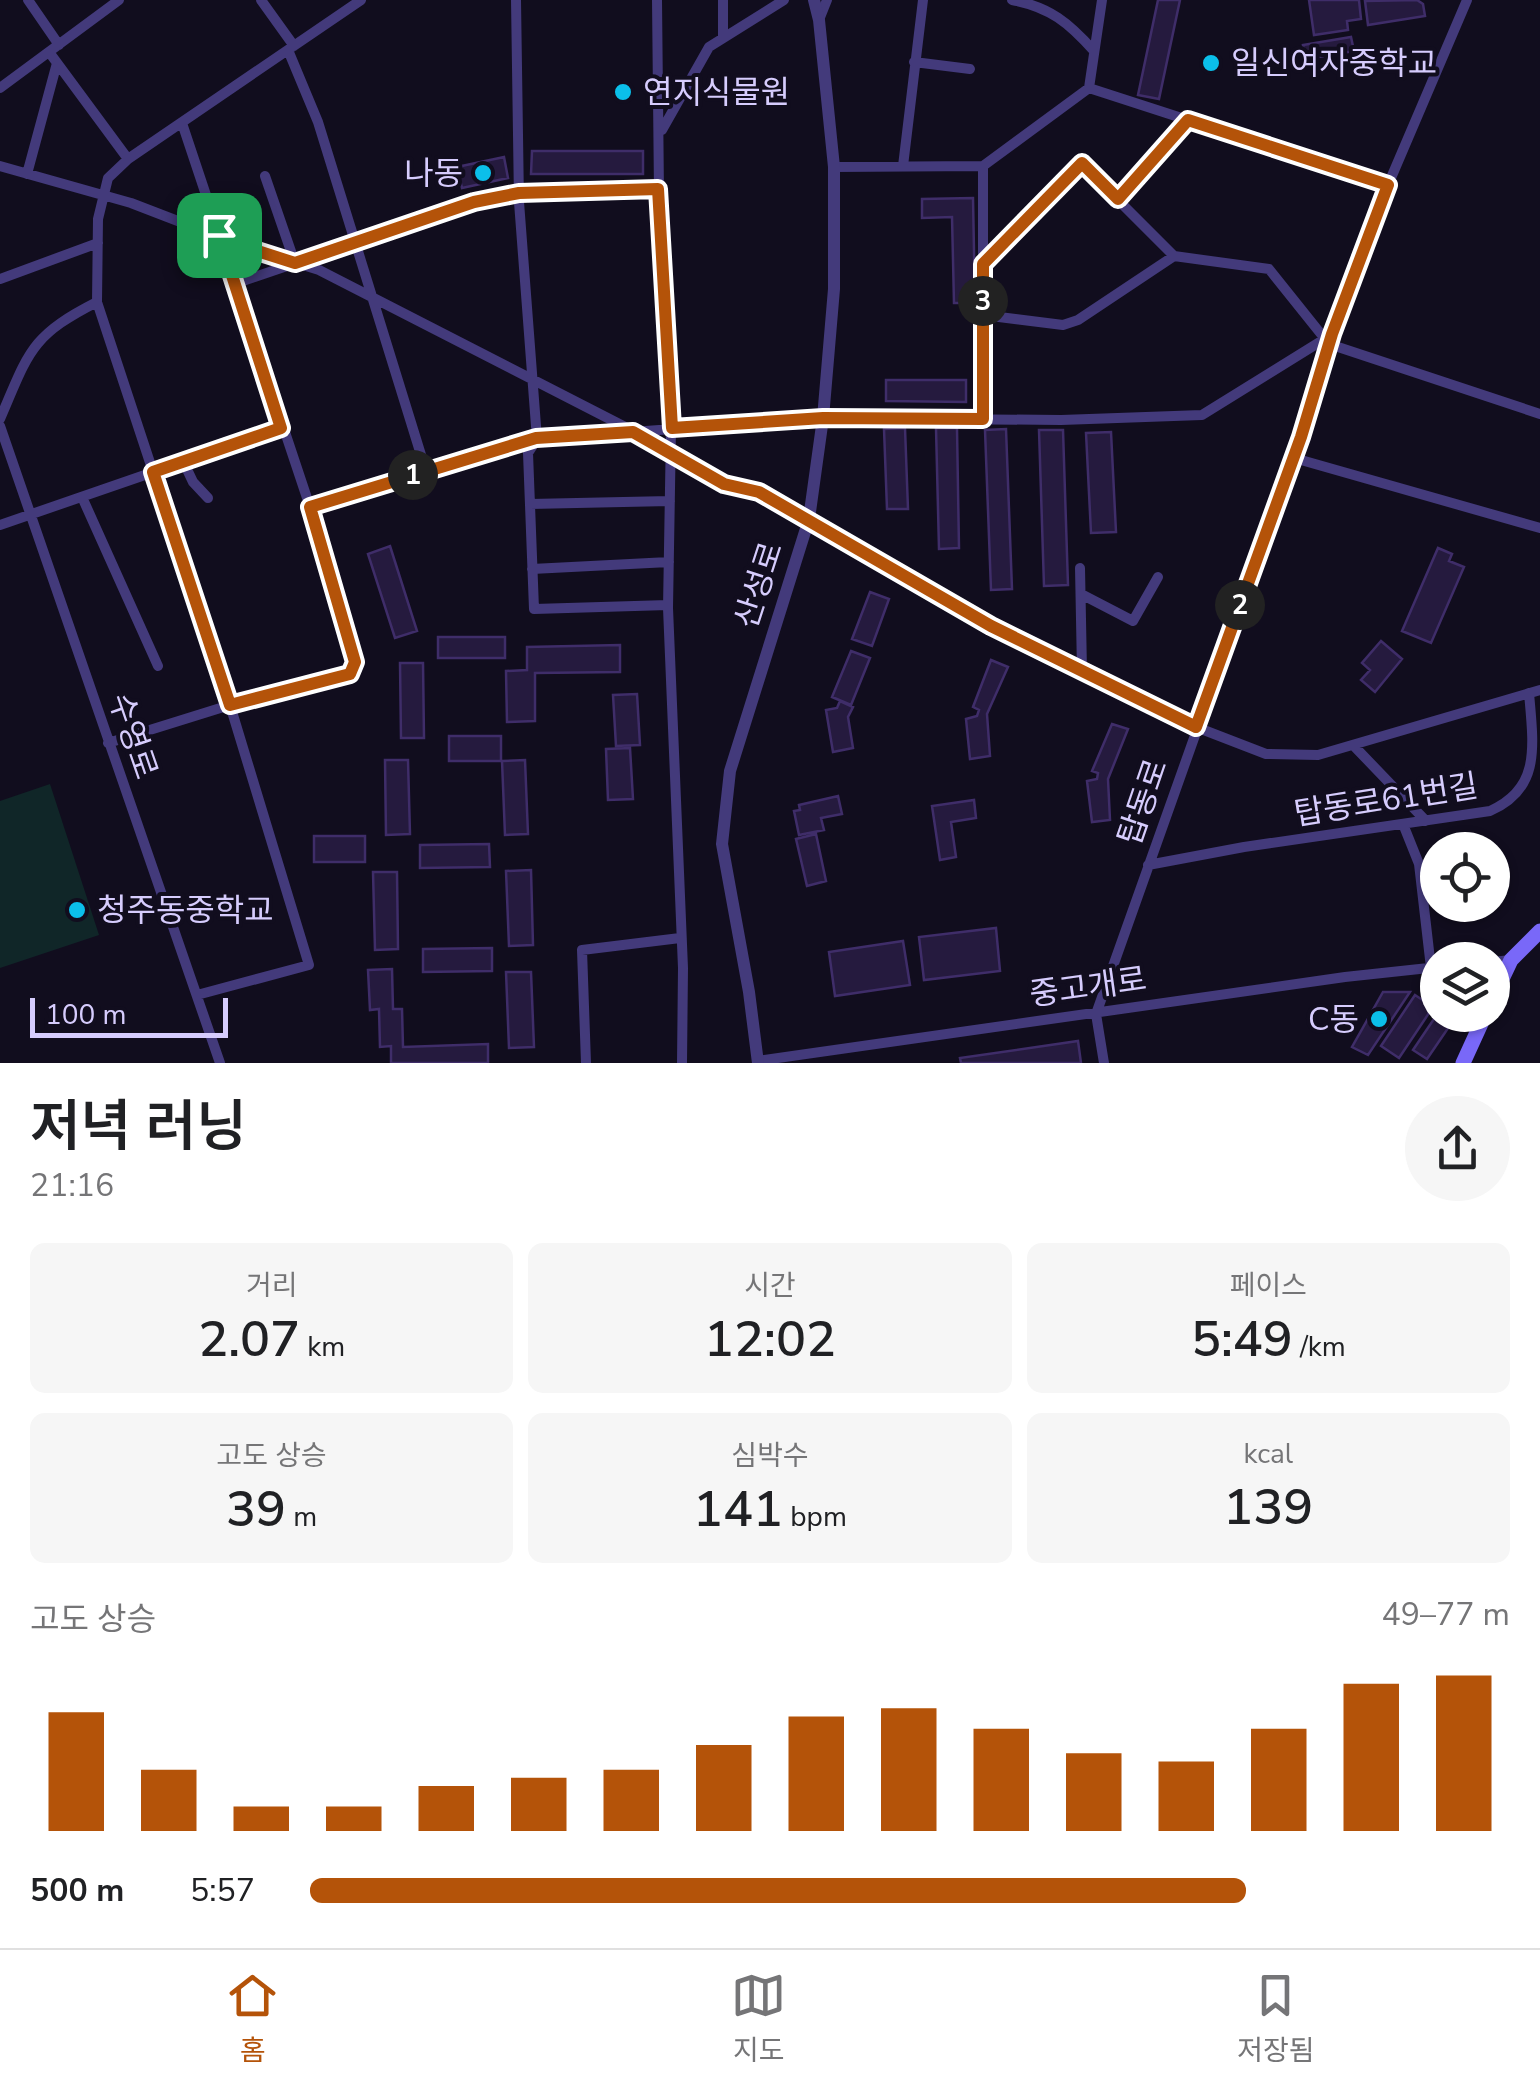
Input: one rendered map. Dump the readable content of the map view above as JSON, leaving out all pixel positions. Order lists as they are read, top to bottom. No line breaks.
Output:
{"streets":{"street":["산성로","수영로","탑동로61번길","탑동로","중고개로"]},"crossings":[["산성로","중고개로"],["탑동로61번길","탑동로"],["탑동로","중고개로"]],"places":["일신여자중학교","연지식물원","나동","청주동중학교","C동"],"scale_bar":"100 m","page":{"pins":["3","1","2"],"scale":"100 m","heading":["저녁 러닝","21:16"],"stats":[["거리","2.07 km"],["시간","12:02"],["페이스","5:49 /km"],["고도 상승","39 m"],["심박수","141 bpm"],["kcal","139"]],"chart":["고도 상승","49–77 m"],"list":[{"name":"500 m","note":"5:57"}],"tabs":["홈","지도","저장됨"]}}
